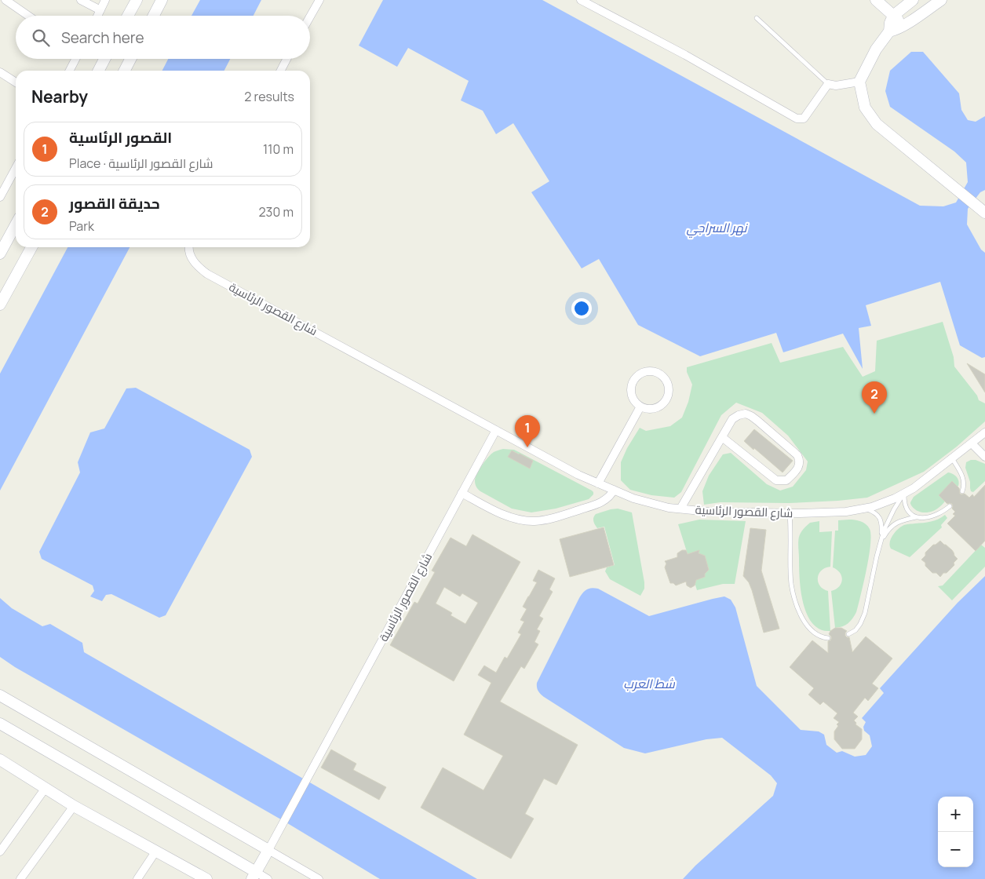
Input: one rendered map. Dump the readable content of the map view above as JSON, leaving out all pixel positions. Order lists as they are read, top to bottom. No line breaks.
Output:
{"streets":{"street":["شارع القصور الرئاسية"]},"water":["نهر السراجي","شط العرب"],"page":{"search":"Search here","heading":["Nearby","2 results"],"list":[{"mark":"1","name":"القصور الرئاسية","note":"Place · شارع القصور الرئاسية","value":"110 m"},{"mark":"2","name":"حديقة القصور","note":"Park","value":"230 m"}],"pins":["2","1"],"map_buttons":["+","−"]}}
